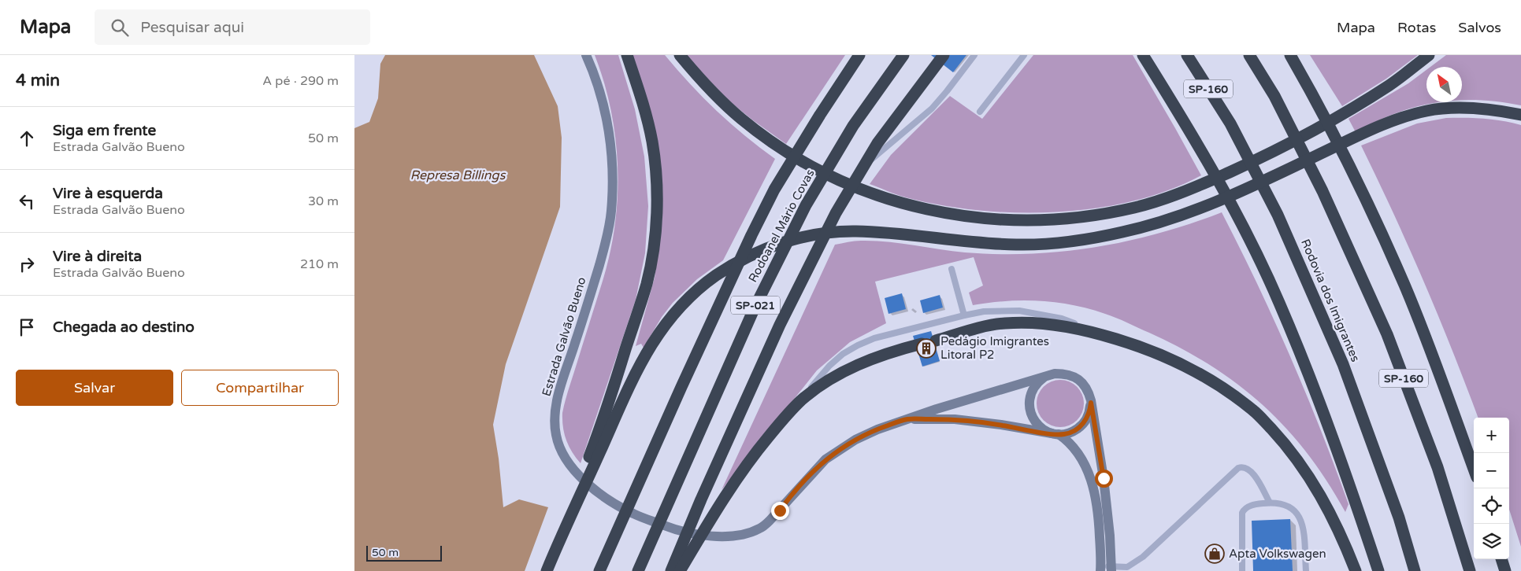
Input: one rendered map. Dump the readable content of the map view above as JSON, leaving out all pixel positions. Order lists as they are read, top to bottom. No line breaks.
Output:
{"streets":{"highway":["SP-160","Rodoanel Mário Covas","Rodovia dos Imigrantes","SP-021"],"main road":["Estrada Galvão Bueno"]},"water":["Represa Billings"],"places":{"building":["Pedágio Imigrantes Litoral P2"],"shop":["Apta Volkswagen"]},"scale_bar":"50 m","north":"top left","page":{"header":"Mapa","search":"Pesquisar aqui","nav":["Mapa","Rotas","Salvos"],"heading":["4 min","A pé · 290 m"],"list":[["Siga em frente","Estrada Galvão Bueno","50 m"],["Vire à esquerda","Estrada Galvão Bueno","30 m"],["Vire à direita","Estrada Galvão Bueno","210 m"],"Chegada ao destino"],"buttons":["Salvar","Compartilhar"],"map_buttons":["+","−"],"scale":"50 m"}}
